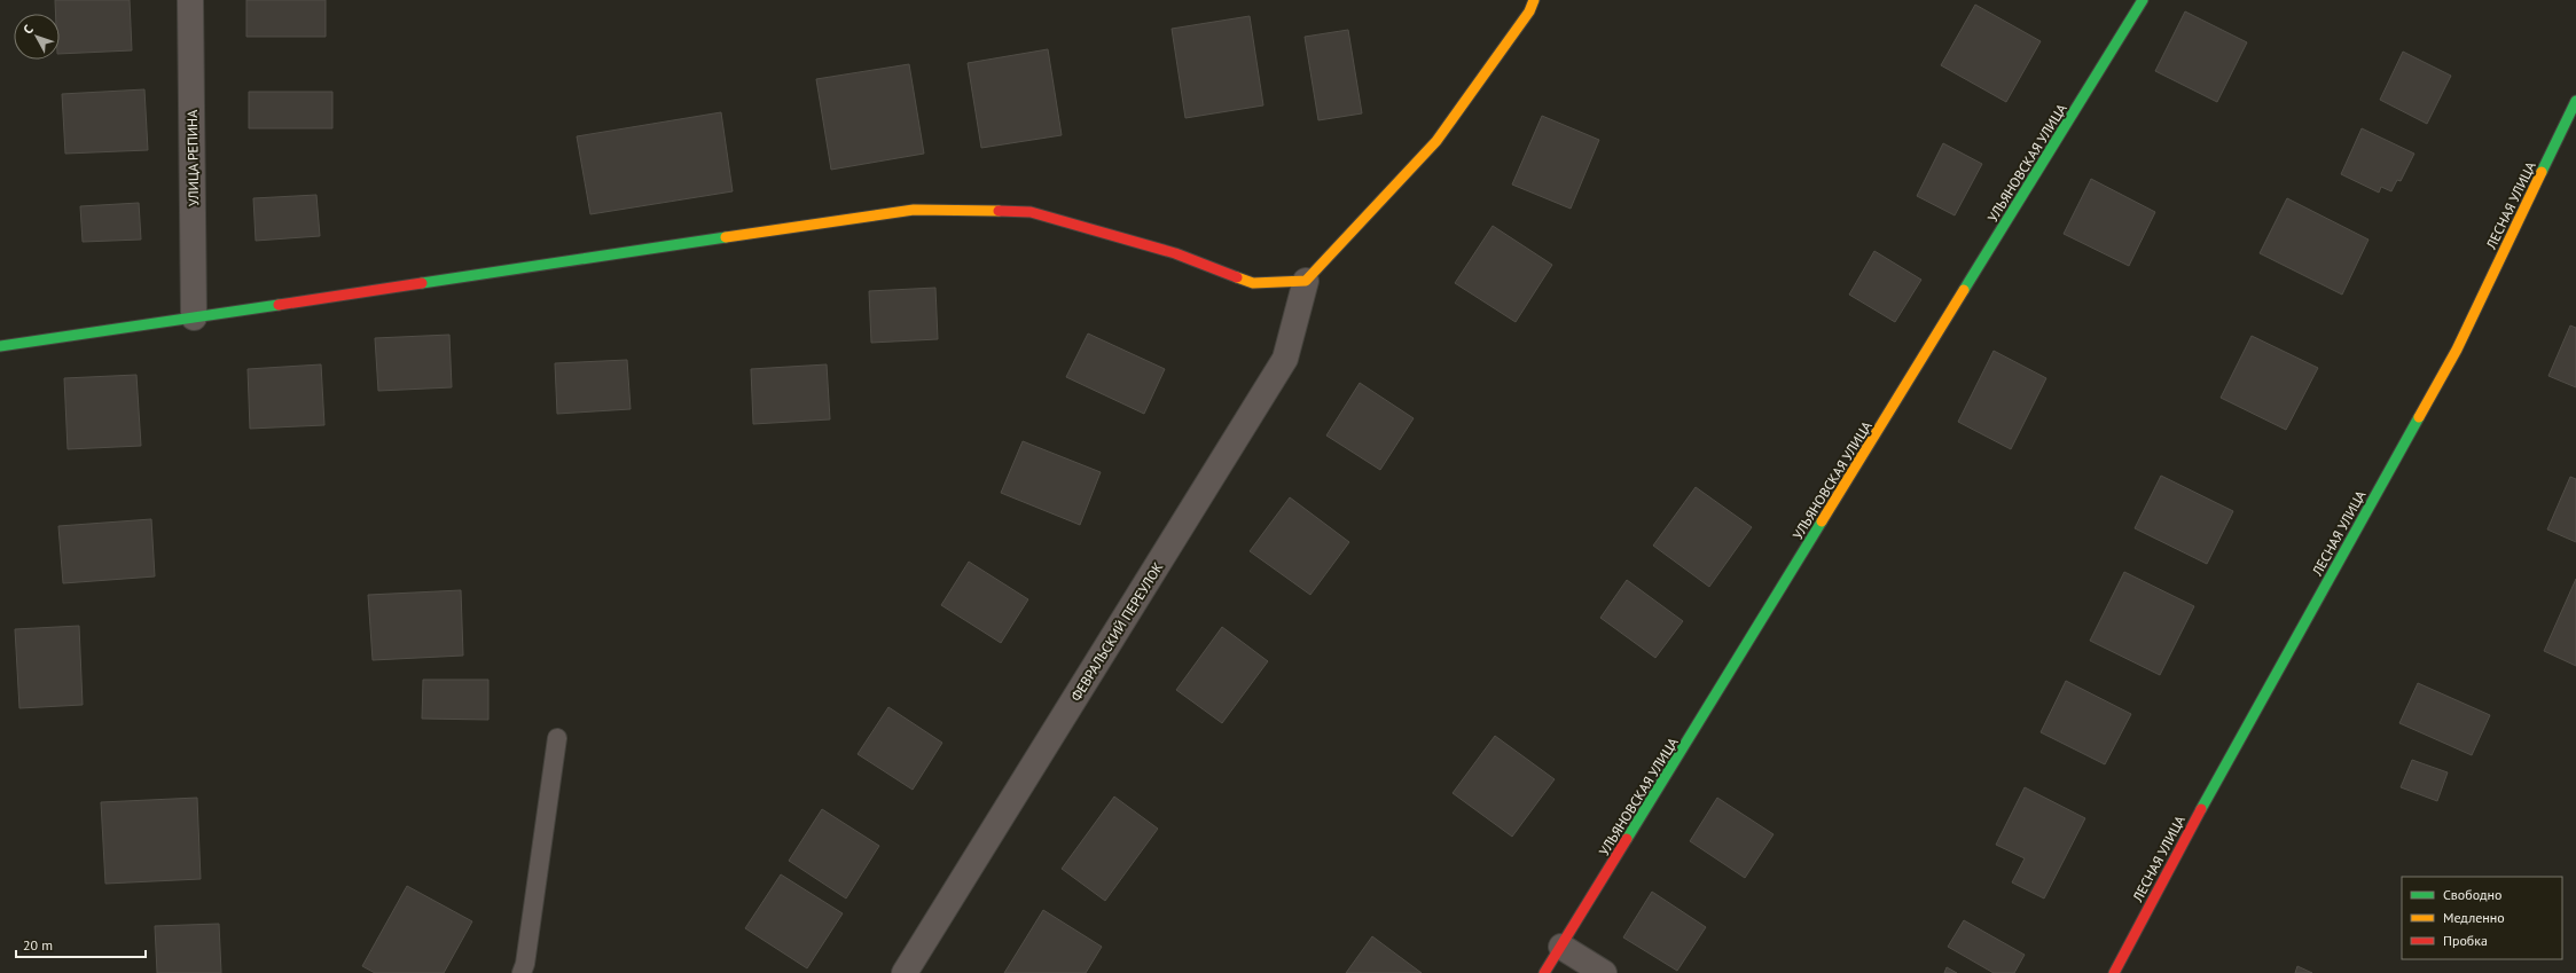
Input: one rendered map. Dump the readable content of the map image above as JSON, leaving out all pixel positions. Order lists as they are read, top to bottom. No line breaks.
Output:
{"streets":{"street":["УЛИЦА РЕПИНА","УЛЬЯНОВСКАЯ УЛИЦА","ЛЕСНАЯ УЛИЦА","ФЕВРАЛЬСКИЙ ПЕРЕУЛОК"]},"legend":["Свободно","Медленно","Пробка"],"scale_bar":"20 m","north":"top left"}
